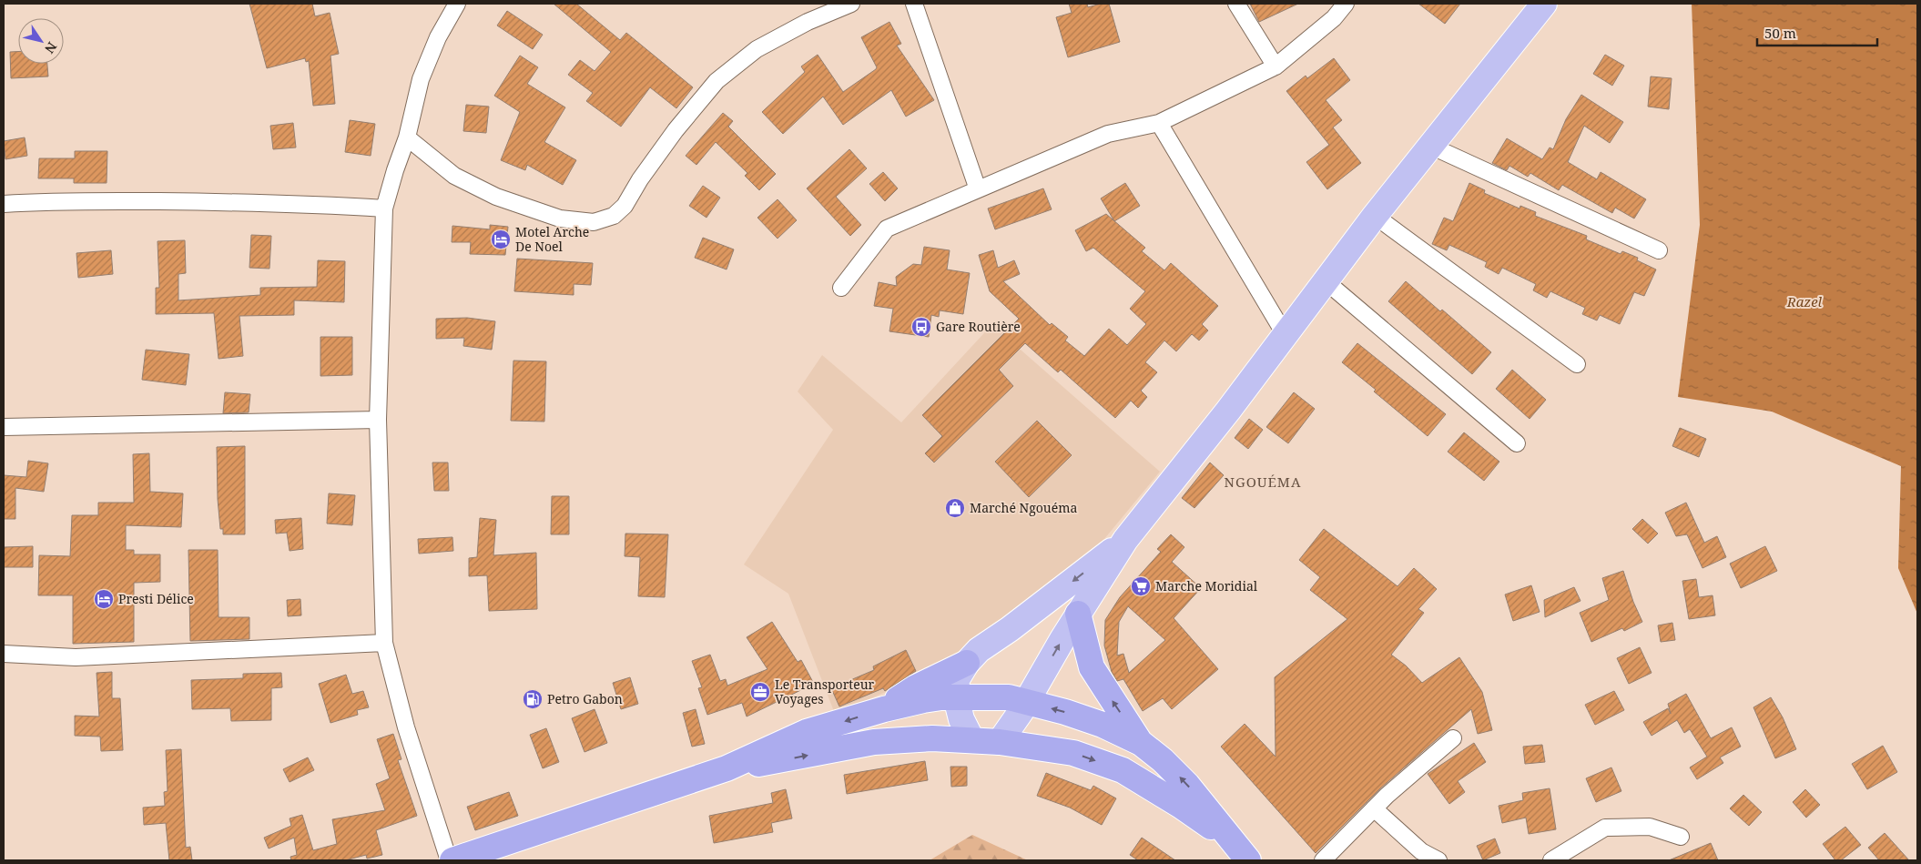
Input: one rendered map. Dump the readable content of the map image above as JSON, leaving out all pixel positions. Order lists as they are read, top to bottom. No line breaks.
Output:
{"districts":["NGOUÉMA"],"water":["Razel"],"places":{"hotel":["Motel Arche De Noel","Presti Délice"],"bus stop":["Gare Routière"],"shop":["Marché Ngouéma"],"supermarket":["Marche Moridial"],"office":["Le Transporteur Voyages"],"fuel station":["Petro Gabon"]},"scale_bar":"50 m","north":"bottom right"}
